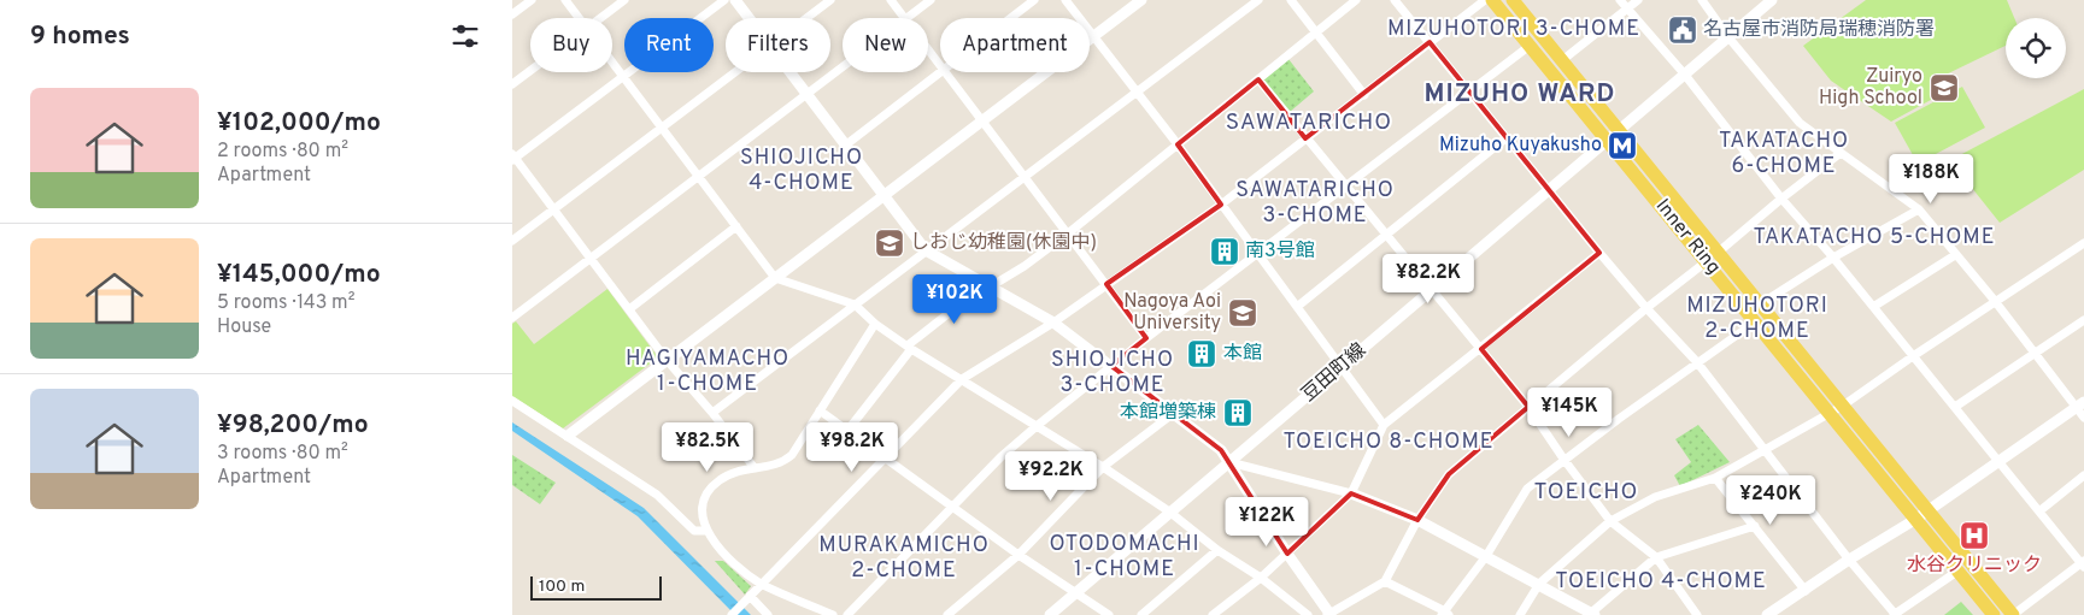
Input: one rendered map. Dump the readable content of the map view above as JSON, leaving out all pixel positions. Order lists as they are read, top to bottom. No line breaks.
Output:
{"streets":{"main road":["Inner Ring"],"street":["豆田町線"]},"crossings":[["Inner Ring","豆田町線"]],"districts":["MIZUHOTORI 3-CHOME","MIZUHO WARD","SAWATARICHO","TAKATACHO 6-CHOME","SHIOJICHO 4-CHOME","SAWATARICHO 3-CHOME","TAKATACHO 5-CHOME","MIZUHOTORI 2-CHOME","HAGIYAMACHO 1-CHOME","SHIOJICHO 3-CHOME","TOEICHO 8-CHOME","TOEICHO","OTODOMACHI 1-CHOME","MURAKAMICHO 2-CHOME","TOEICHO 4-CHOME"],"places":{"public building":["名古屋市消防局瑞穂消防署"],"school or university":["Zuiryo High School","しおじ幼稚園(休園中)","Nagoya Aoi University"],"metro station":["Mizuho Kuyakusho"],"building":["南3号館","本館","本館増築棟"],"hospital":["水谷クリニック"]},"scale_bar":"100 m","page":{"heading":"9 homes","chip":["Buy","Rent","Filters","New","Apartment"],"list":[{"name":"¥102,000/mo","note":"2 rooms · 80 m² · Apartment"},{"name":"¥145,000/mo","note":"5 rooms · 143 m² · House"},{"name":"¥98,200/mo","note":"3 rooms · 80 m² · Apartment"}],"price":["¥188K","¥82.2K","¥102K","¥145K","¥82.5K","¥98.2K","¥92.2K","¥240K","¥122K"],"scale":"100 m"}}
